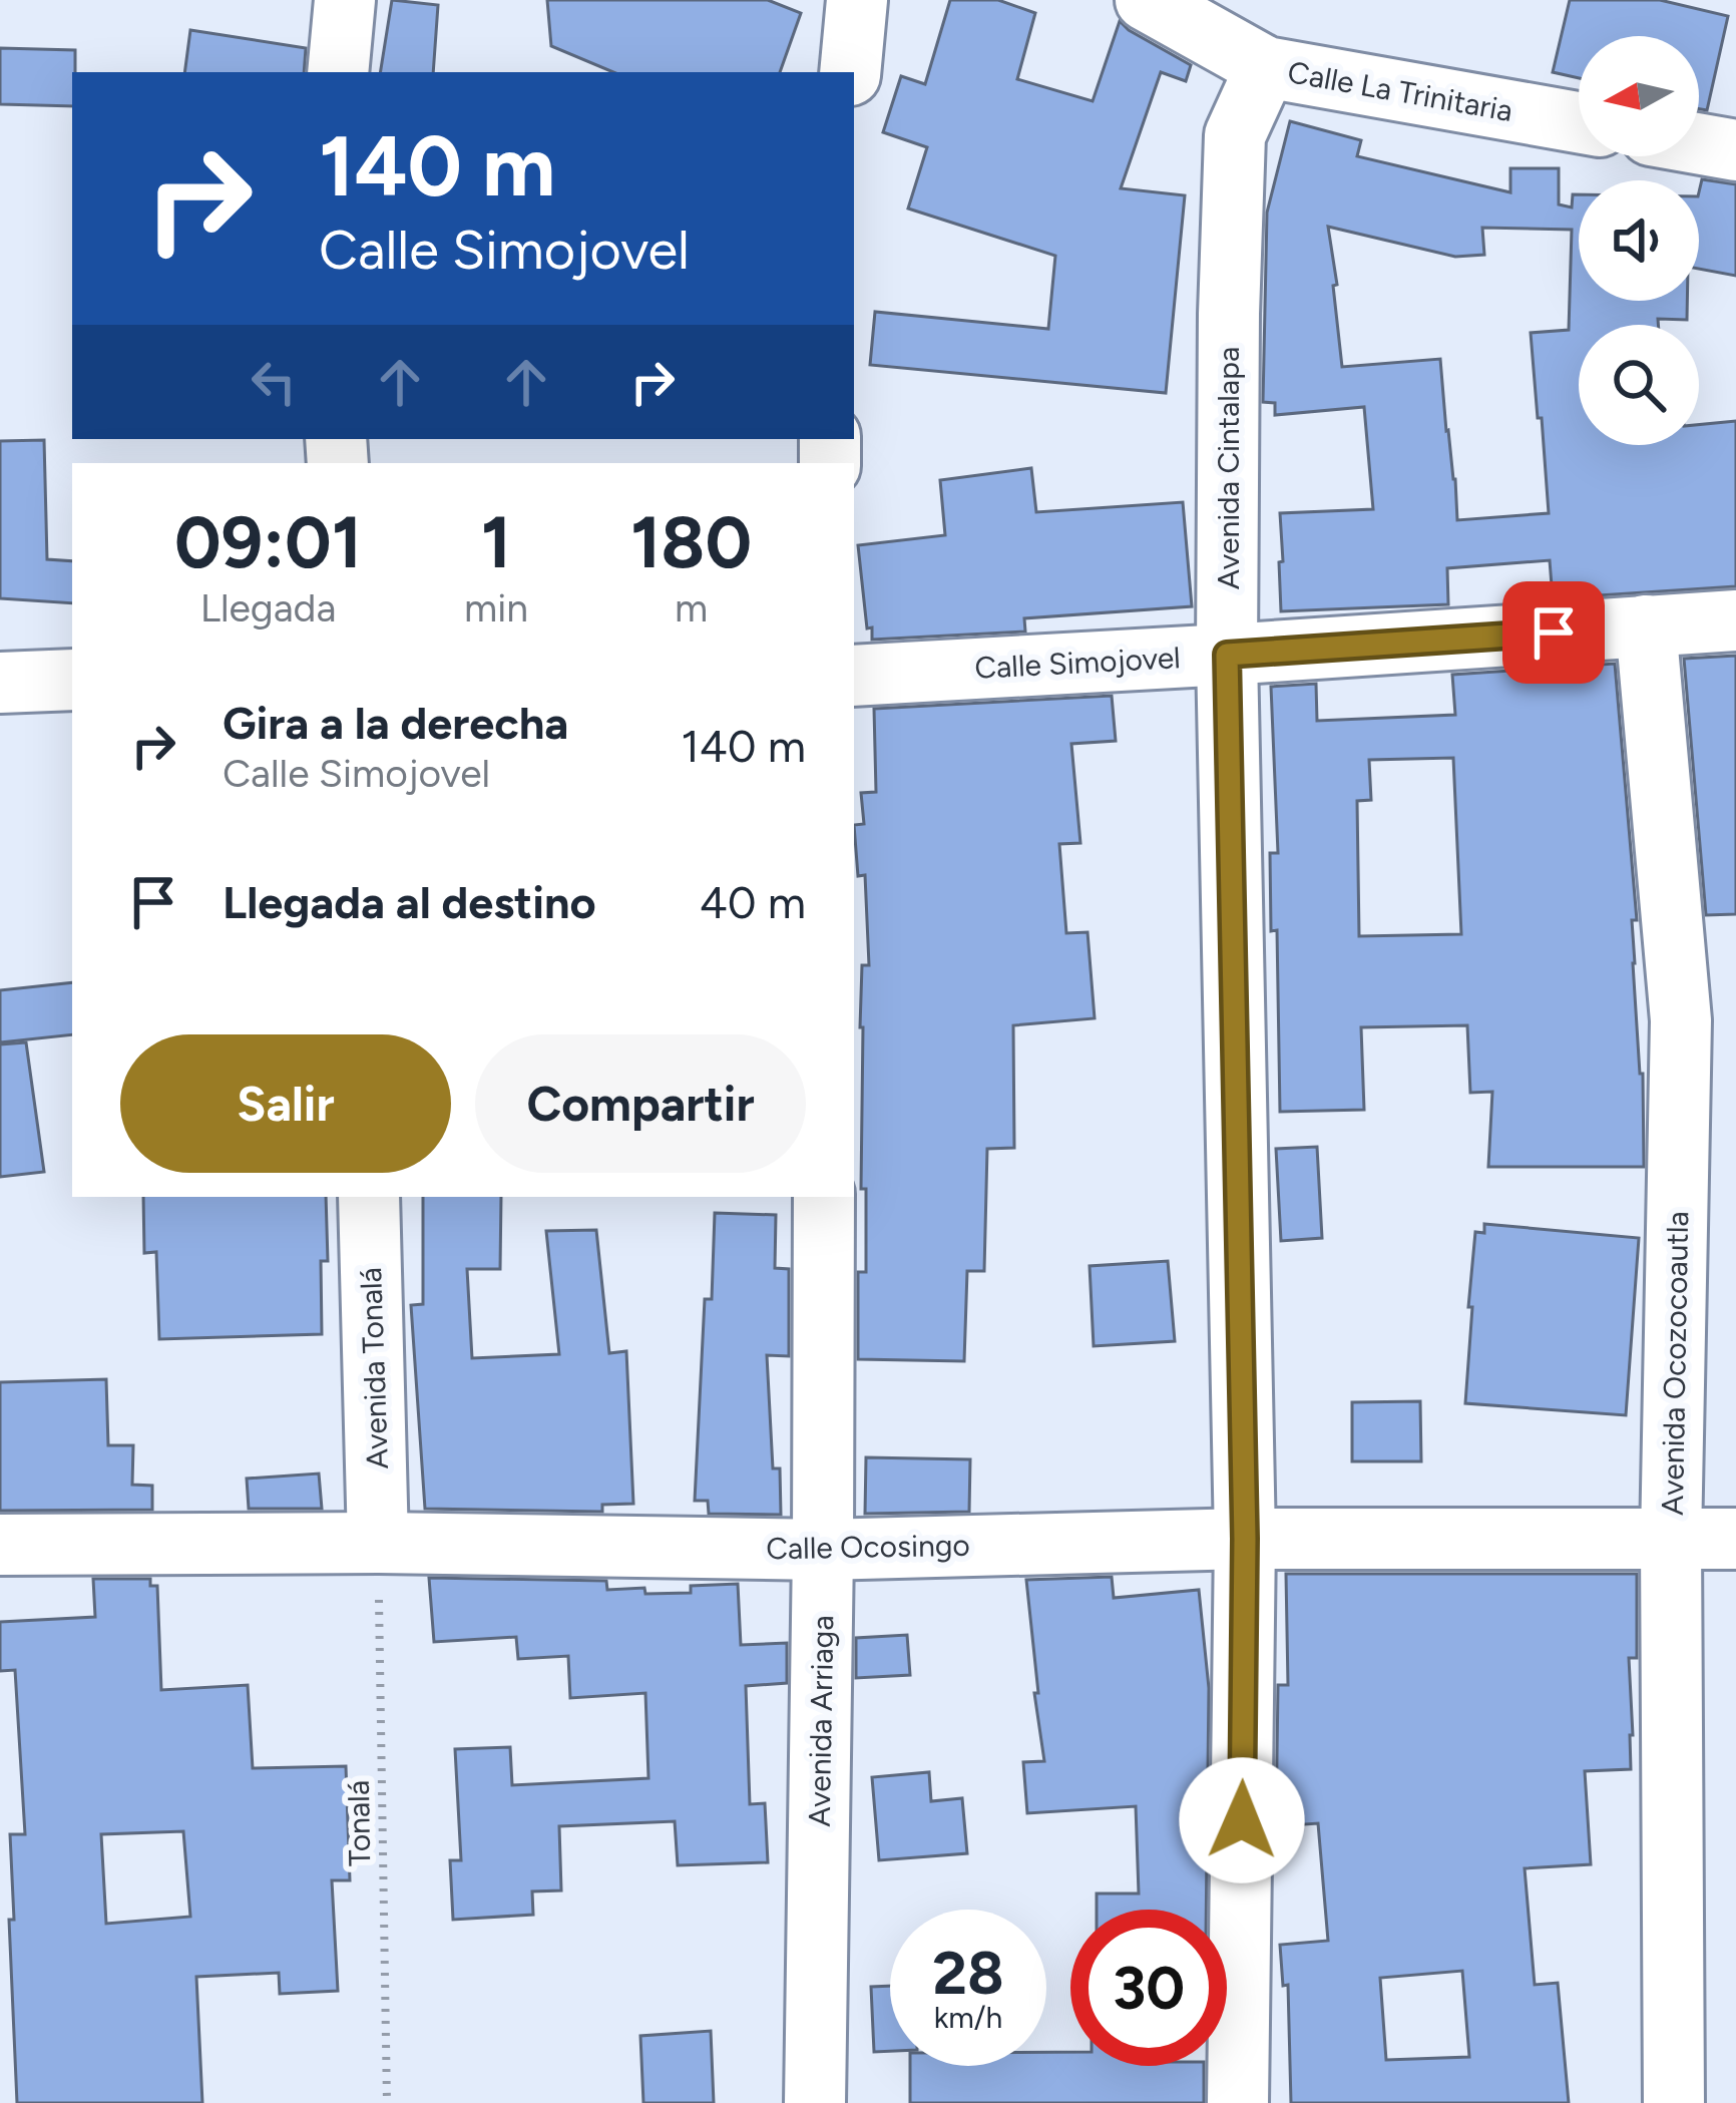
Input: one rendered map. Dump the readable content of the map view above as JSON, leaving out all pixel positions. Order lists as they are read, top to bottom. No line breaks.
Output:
{"streets":{"street":["Calle La Trinitaria","Avenida Cintalapa","Calle Simojovel","Avenida Ocozocoautla","Avenida Tonalá","Calle Ocosingo","Avenida Arriaga"],"path":["Tonalá"]},"crossings":[["Calle La Trinitaria","Avenida Cintalapa"],["Avenida Cintalapa","Calle Simojovel"],["Avenida Cintalapa","Calle Ocosingo"],["Calle Simojovel","Avenida Ocozocoautla"],["Avenida Ocozocoautla","Calle Ocosingo"],["Avenida Tonalá","Calle Ocosingo"],["Avenida Tonalá","Tonalá"],["Calle Ocosingo","Avenida Arriaga"],["Calle Ocosingo","Tonalá"]],"north":"left","page":{"turn":["140 m","Calle Simojovel"],"eta":["09:01","Llegada","1","min","180","m"],"list":[{"name":"Gira a la derecha","note":"Calle Simojovel","value":"140 m"},{"name":"Llegada al destino","value":"40 m"}],"buttons":["Salir","Compartir"],"speed":"28 km/h","limit":"30"}}
